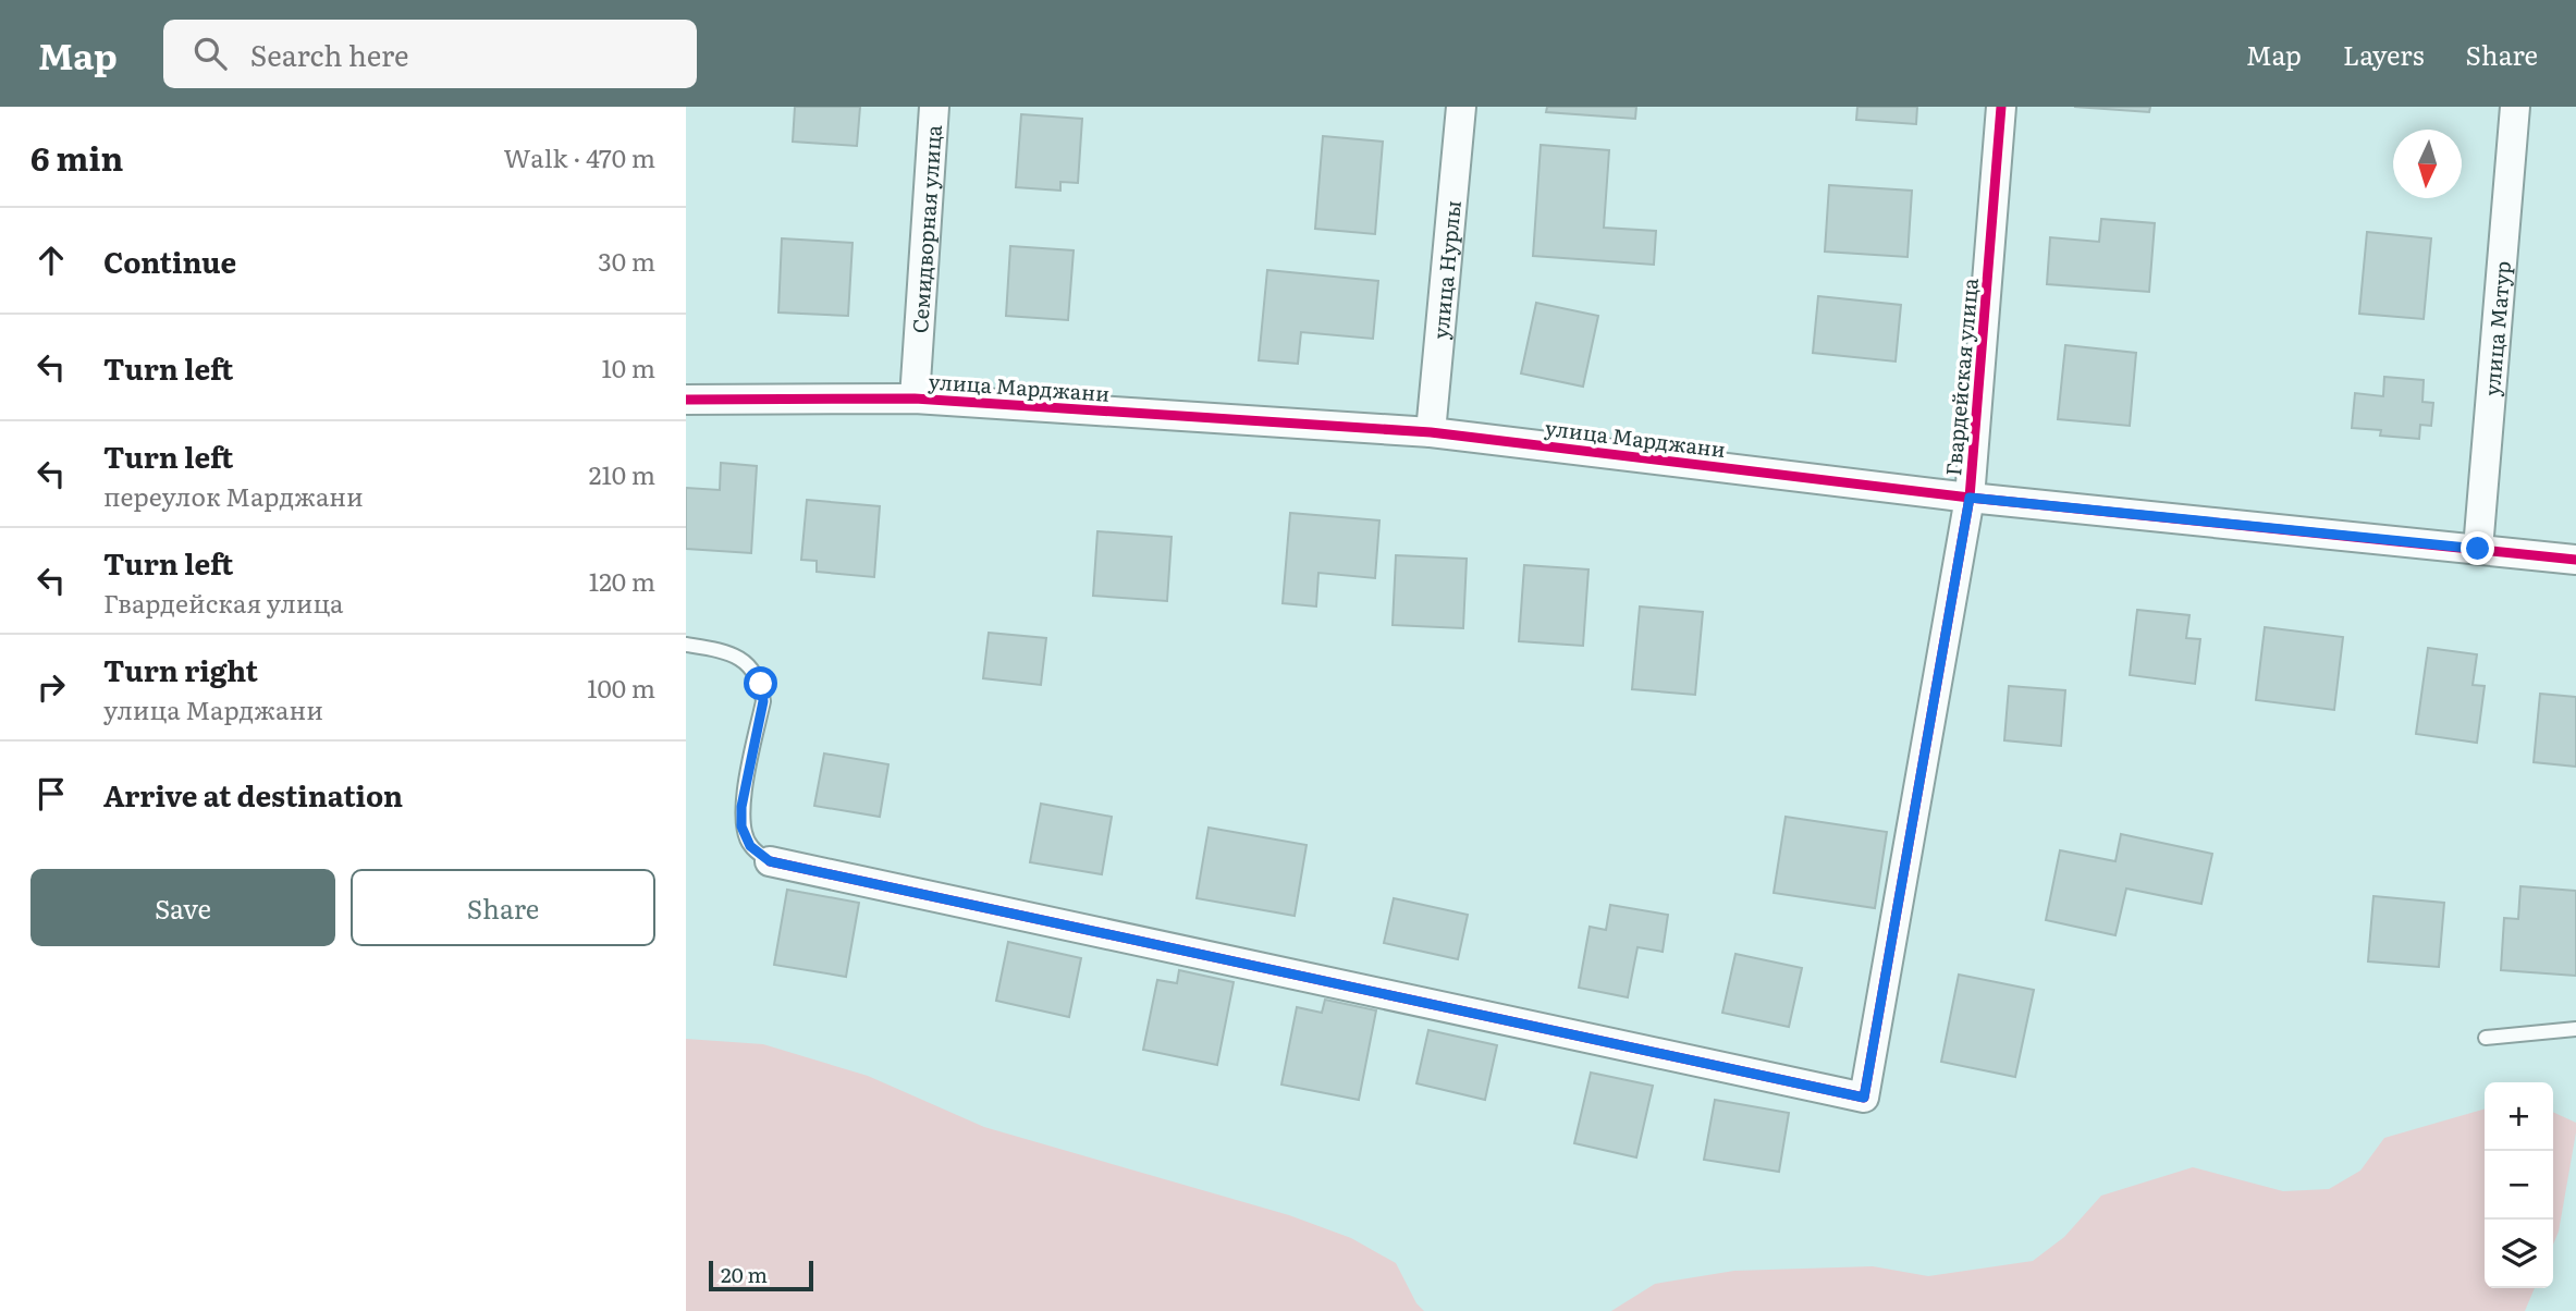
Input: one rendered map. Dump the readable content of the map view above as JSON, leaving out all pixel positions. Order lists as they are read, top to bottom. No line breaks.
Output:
{"streets":{"street":["Семидворная улица","улица Нурлы","улица Матур","Гвардейская улица","улица Марджани"]},"crossings":[["Семидворная улица","улица Марджани"],["улица Нурлы","улица Марджани"],["улица Матур","улица Марджани"],["Гвардейская улица","улица Марджани"]],"scale_bar":"20 m","north":"bottom","page":{"header":"Map","search":"Search here","nav":["Map","Layers","Share"],"heading":["6 min","Walk · 470 m"],"list":[["Continue","30 m"],["Turn left","10 m"],["Turn left","переулок Марджани","210 m"],["Turn left","Гвардейская улица","120 m"],["Turn right","улица Марджани","100 m"],"Arrive at destination"],"buttons":["Save","Share"],"map_buttons":["+","−"],"scale":"20 m"}}
